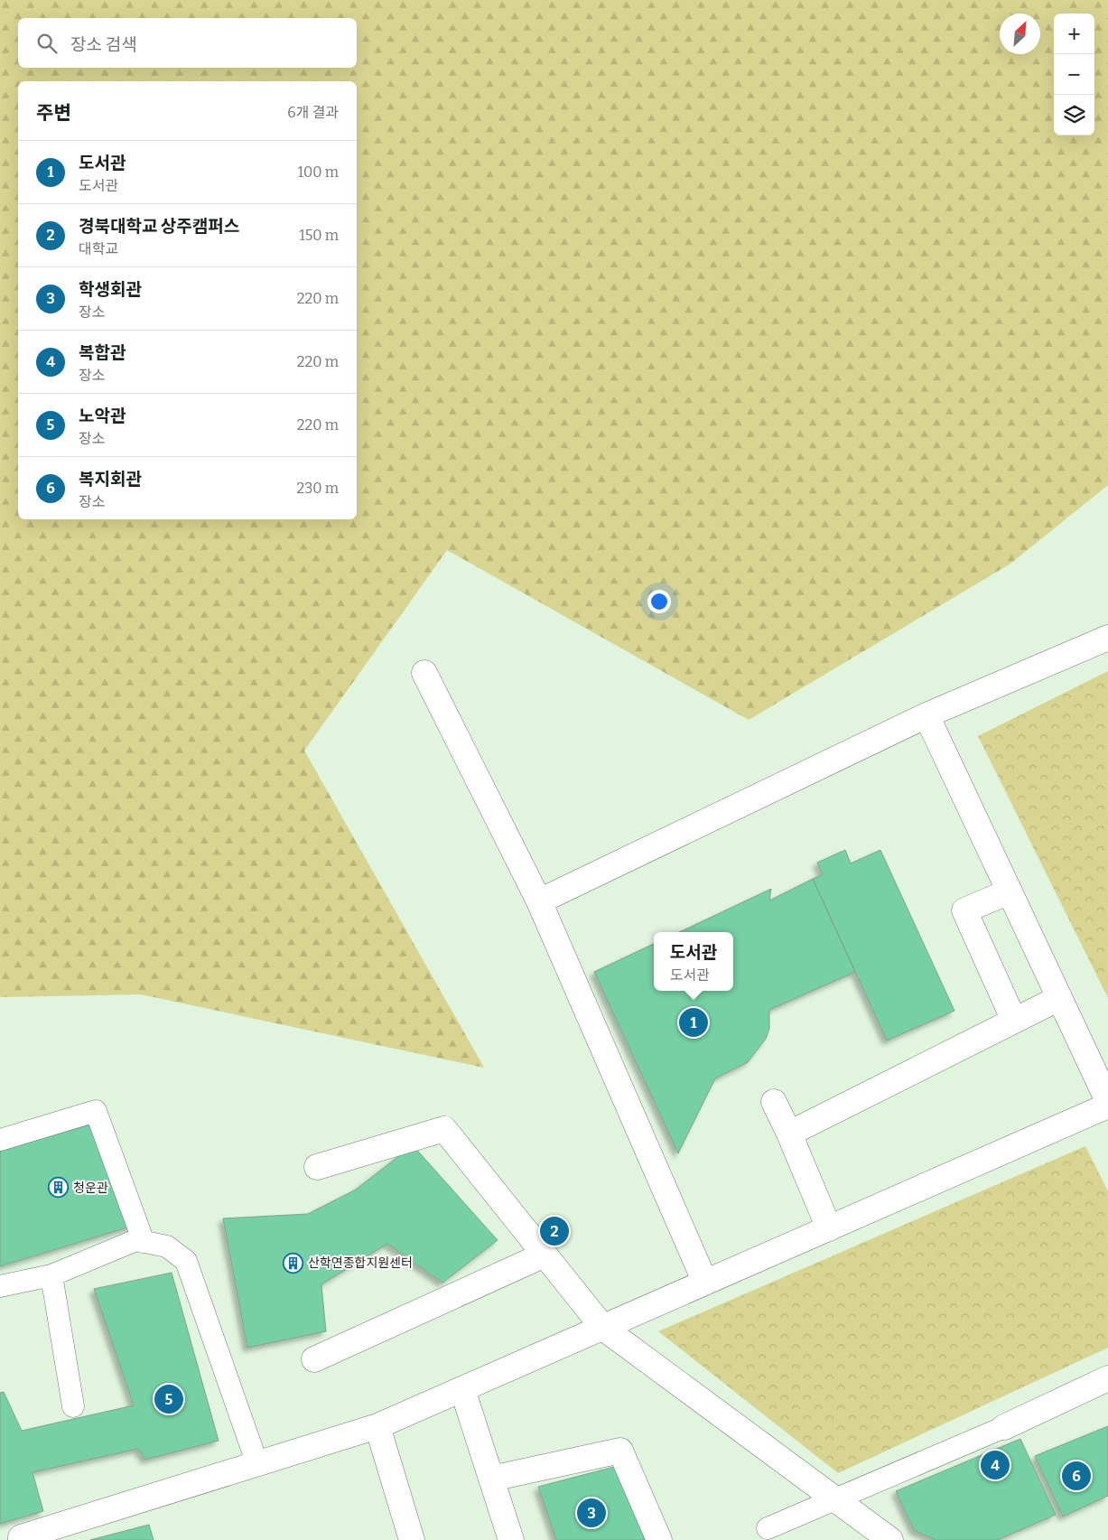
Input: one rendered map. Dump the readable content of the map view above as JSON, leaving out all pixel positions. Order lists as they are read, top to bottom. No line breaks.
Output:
{"places":{"building":["청운관","산학연종합지원센터"]},"north":"top right","page":{"map_buttons":["+","−"],"search":"장소 검색","heading":["주변","6개 결과"],"list":[{"mark":"1","name":"도서관","note":"도서관","value":"100 m"},{"mark":"2","name":"경북대학교 상주캠퍼스","note":"대학교","value":"150 m"},{"mark":"3","name":"학생회관","note":"장소","value":"220 m"},{"mark":"4","name":"복합관","note":"장소","value":"220 m"},{"mark":"5","name":"노악관","note":"장소","value":"220 m"},{"mark":"6","name":"복지회관","note":"장소","value":"230 m"}],"popup":["도서관","도서관"],"pins":["1","2","5","4","6","3"]}}
